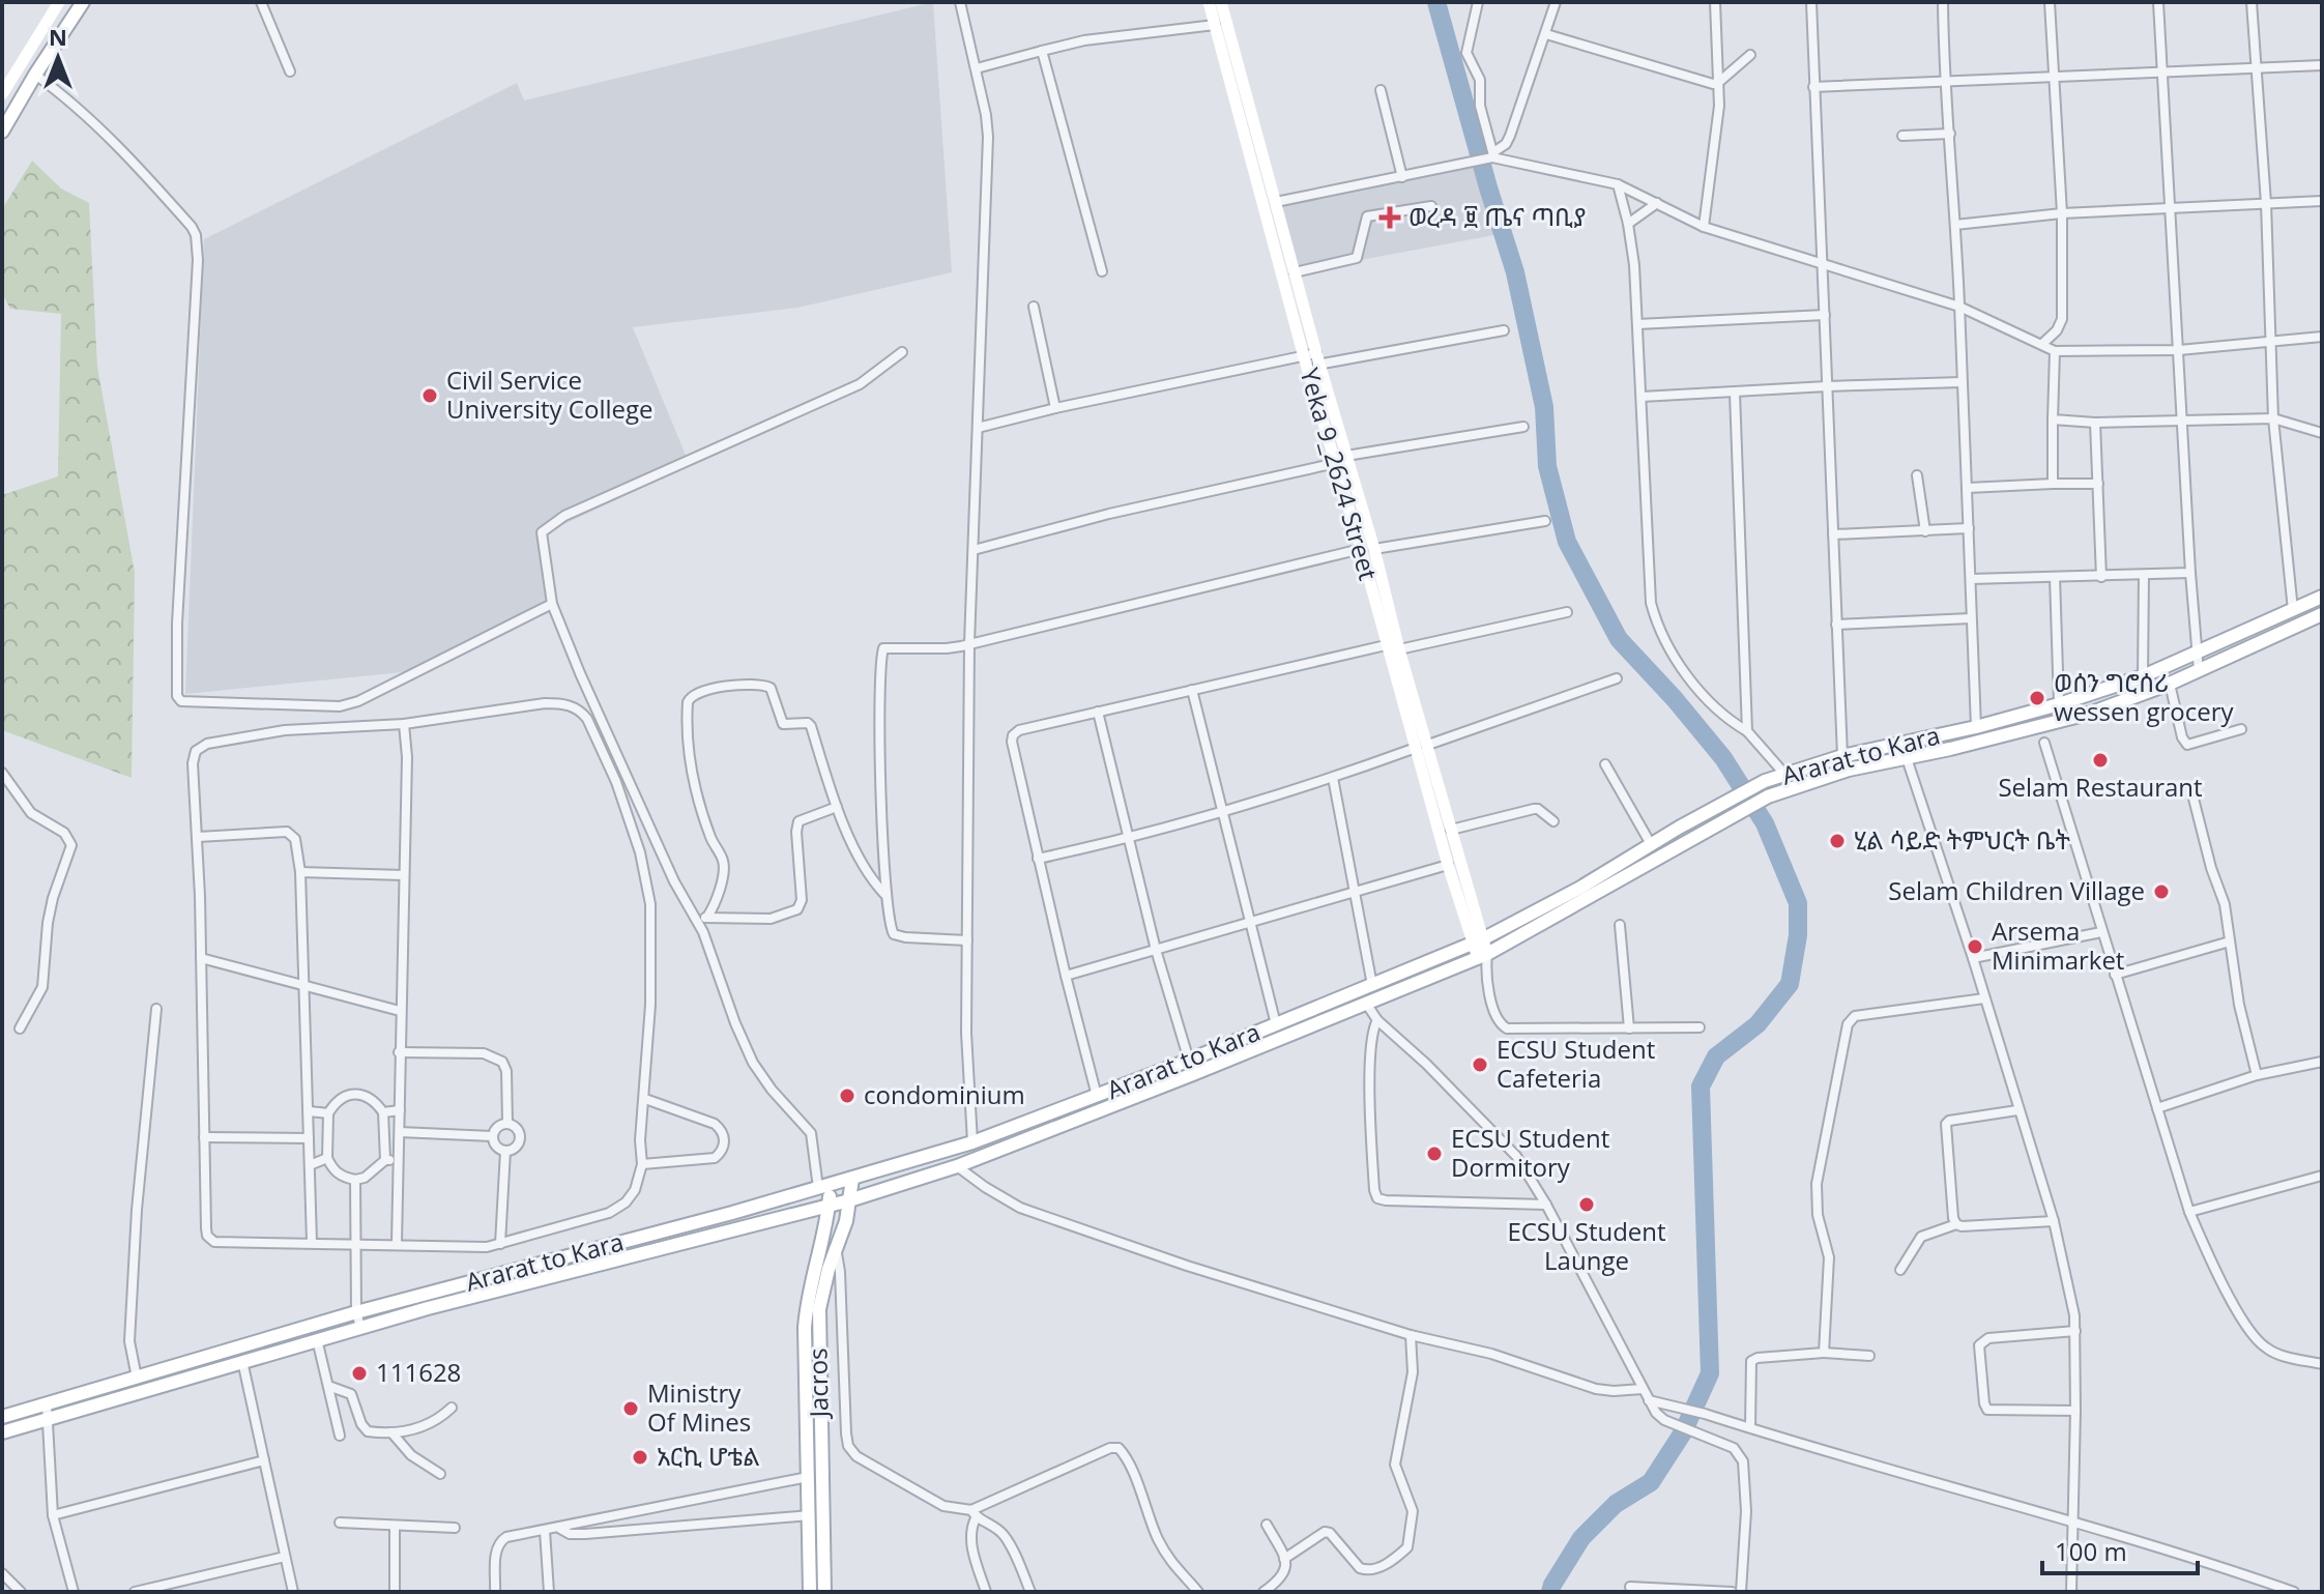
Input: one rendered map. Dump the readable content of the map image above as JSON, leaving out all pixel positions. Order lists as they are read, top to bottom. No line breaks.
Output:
{"streets":{"main road":["Yeka 9_2624 Street","Ararat to Kara","Jacros"]},"crossings":[["Yeka 9_2624 Street","Ararat to Kara"],["Ararat to Kara","Jacros"]],"places":{"health":["ወረዳ ፱ ጤና ጣቢያ"],"other":["Civil Service University College","ወሰን ግሮሰሪ wessen grocery","Selam Restaurant","ሂል ሳይድ ትምህርት ቤት","Selam Children Village","Arsema Minimarket","ECSU Student Cafeteria","condominium","ECSU Student Dormitory","ECSU Student Launge","111628","Ministry Of Mines","አርኪ ሆቴል"]},"scale_bar":"100 m","north":"top"}
